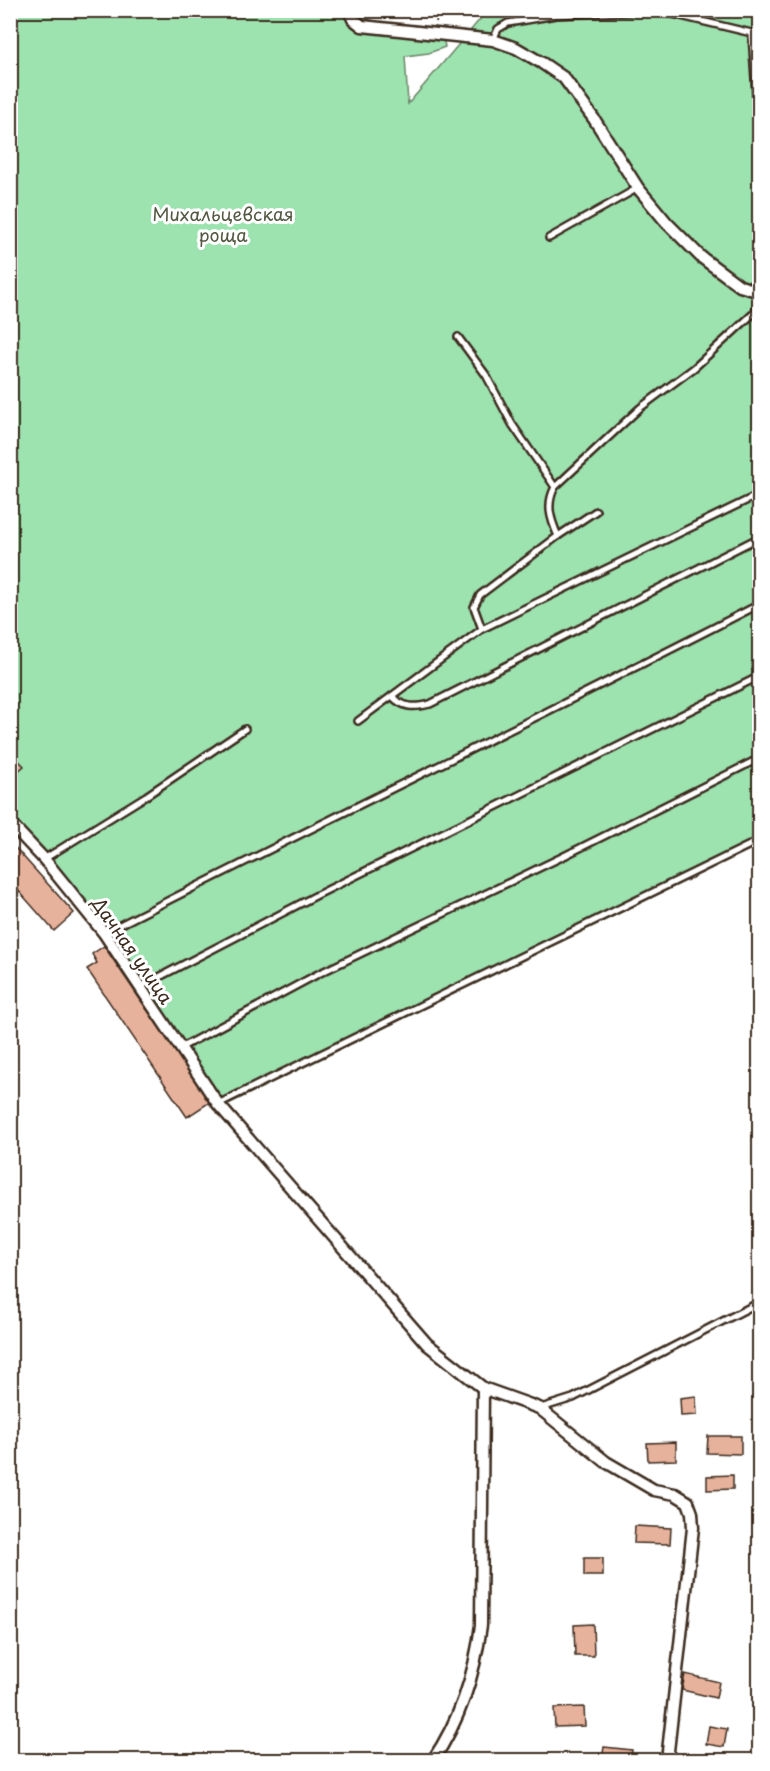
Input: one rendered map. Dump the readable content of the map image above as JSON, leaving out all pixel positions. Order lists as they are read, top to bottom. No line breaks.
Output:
{"streets":{"street":["Дачная улица"]},"parks":["Михальцевская роща"]}
